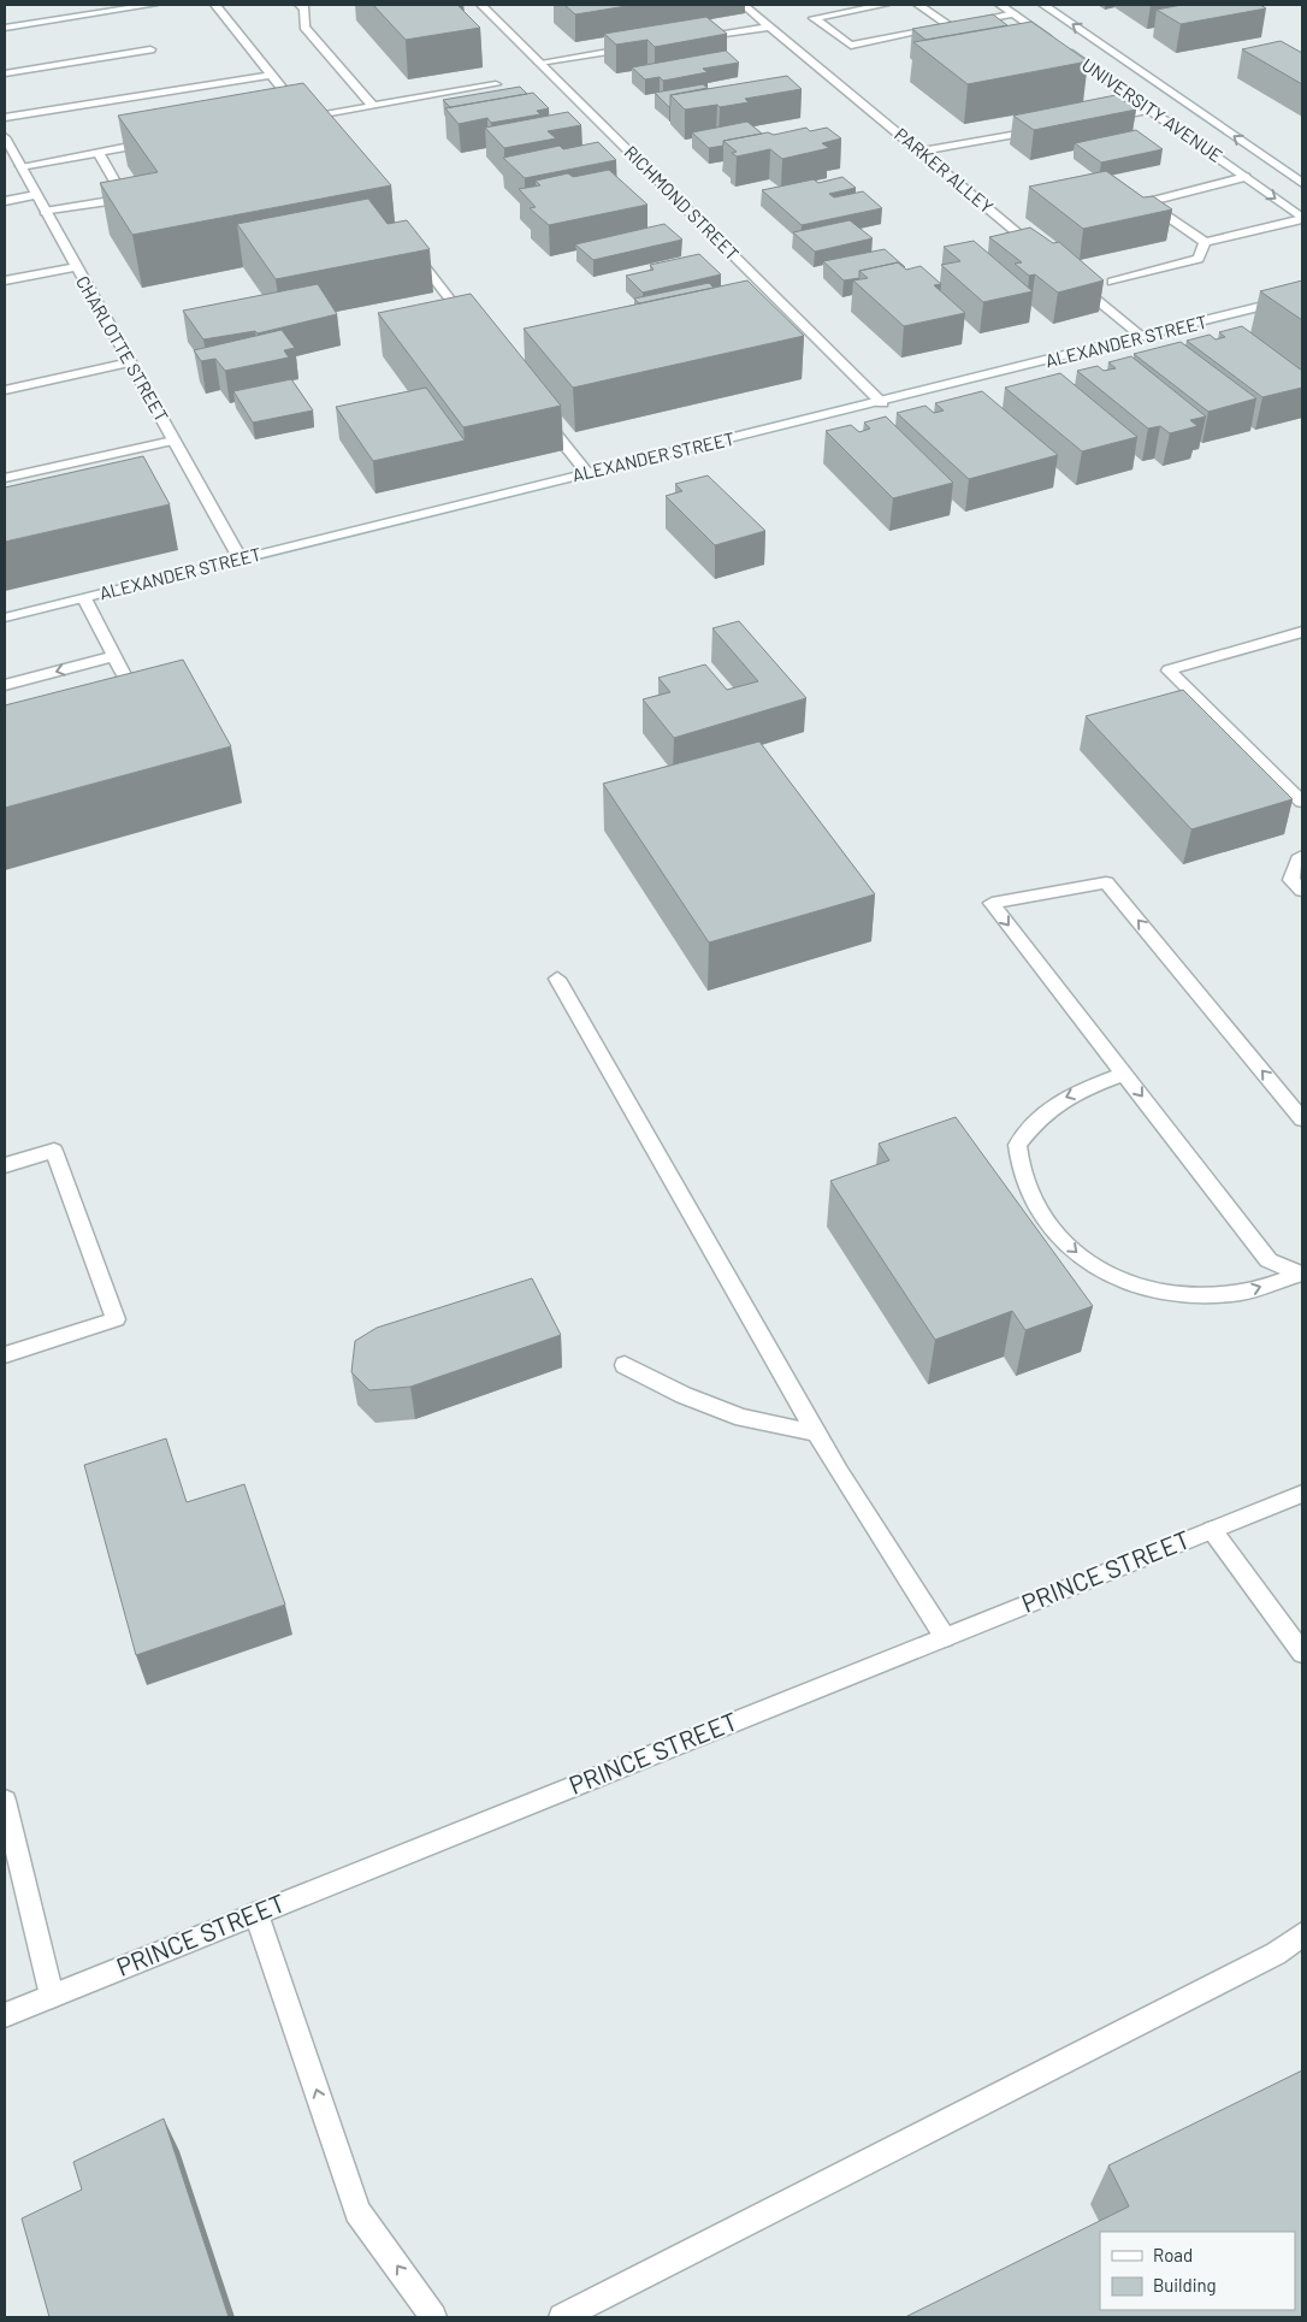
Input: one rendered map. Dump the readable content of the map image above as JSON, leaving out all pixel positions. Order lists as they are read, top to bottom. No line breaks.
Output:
{"streets":{"street":["UNIVERSITY AVENUE","PARKER ALLEY","RICHMOND STREET","ALEXANDER STREET","CHARLOTTE STREET","PRINCE STREET"]},"crossings":[["RICHMOND STREET","ALEXANDER STREET"],["ALEXANDER STREET","CHARLOTTE STREET"]],"legend":["Road","Building"]}
